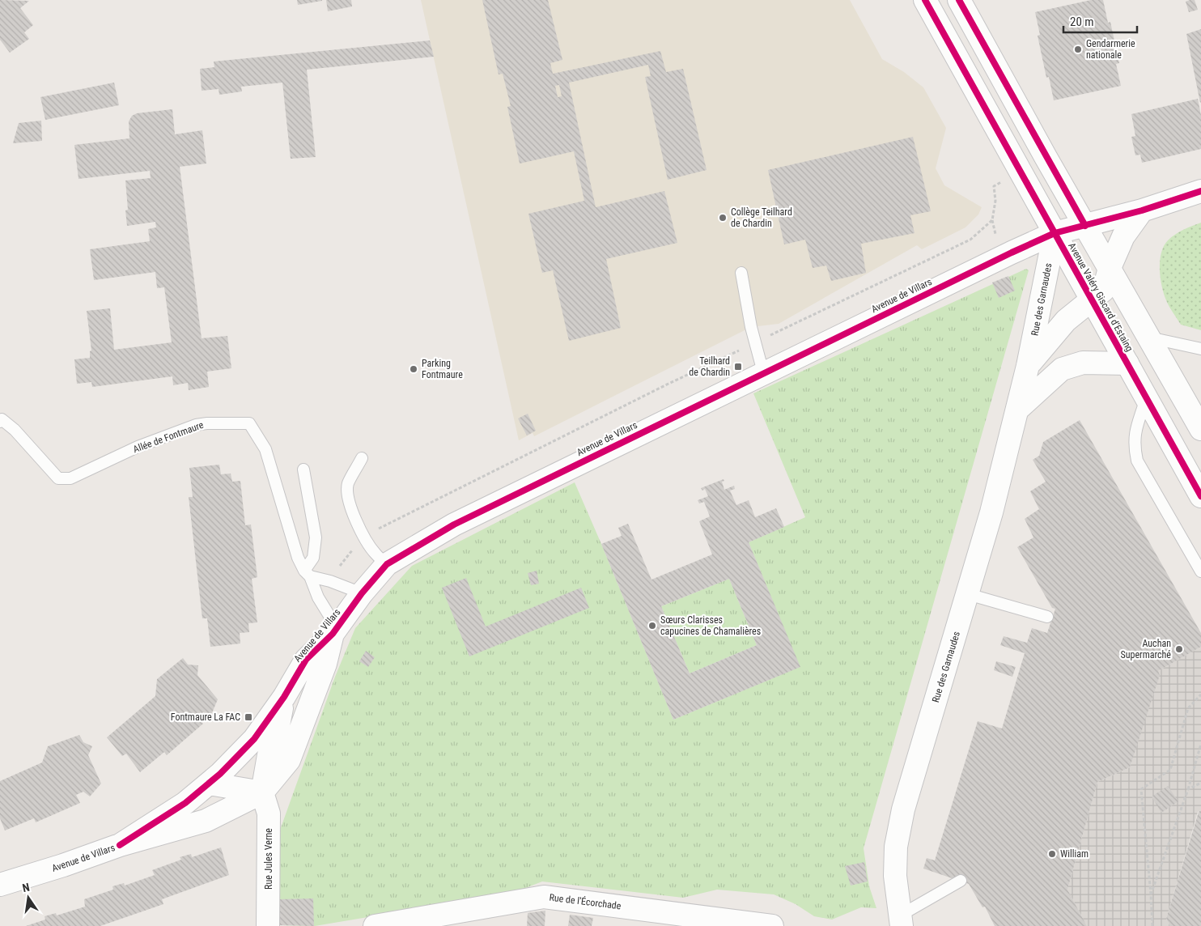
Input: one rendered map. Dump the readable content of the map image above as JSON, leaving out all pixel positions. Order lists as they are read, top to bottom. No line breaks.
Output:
{"streets":{"street":["Avenue de Villars","Avenue Valéry Giscard d'Estaing","Rue des Garnaudes","Rue Jules Verne","Rue de l'Écorchade"],"lane":["Allée de Fontmaure"]},"crossings":[["Avenue de Villars","Avenue Valéry Giscard d'Estaing"],["Avenue de Villars","Rue des Garnaudes"],["Avenue de Villars","Rue Jules Verne"],["Avenue Valéry Giscard d'Estaing","Rue des Garnaudes"]],"places":{"other":["Gendarmerie nationale","Collège Teilhard de Chardin","Parking Fontmaure","Sœurs Clarisses capucines de Chamalières","Auchan Supermarché","William"],"transit":["Teilhard de Chardin","Fontmaure La FAC"]},"scale_bar":"20 m","north":"top"}
